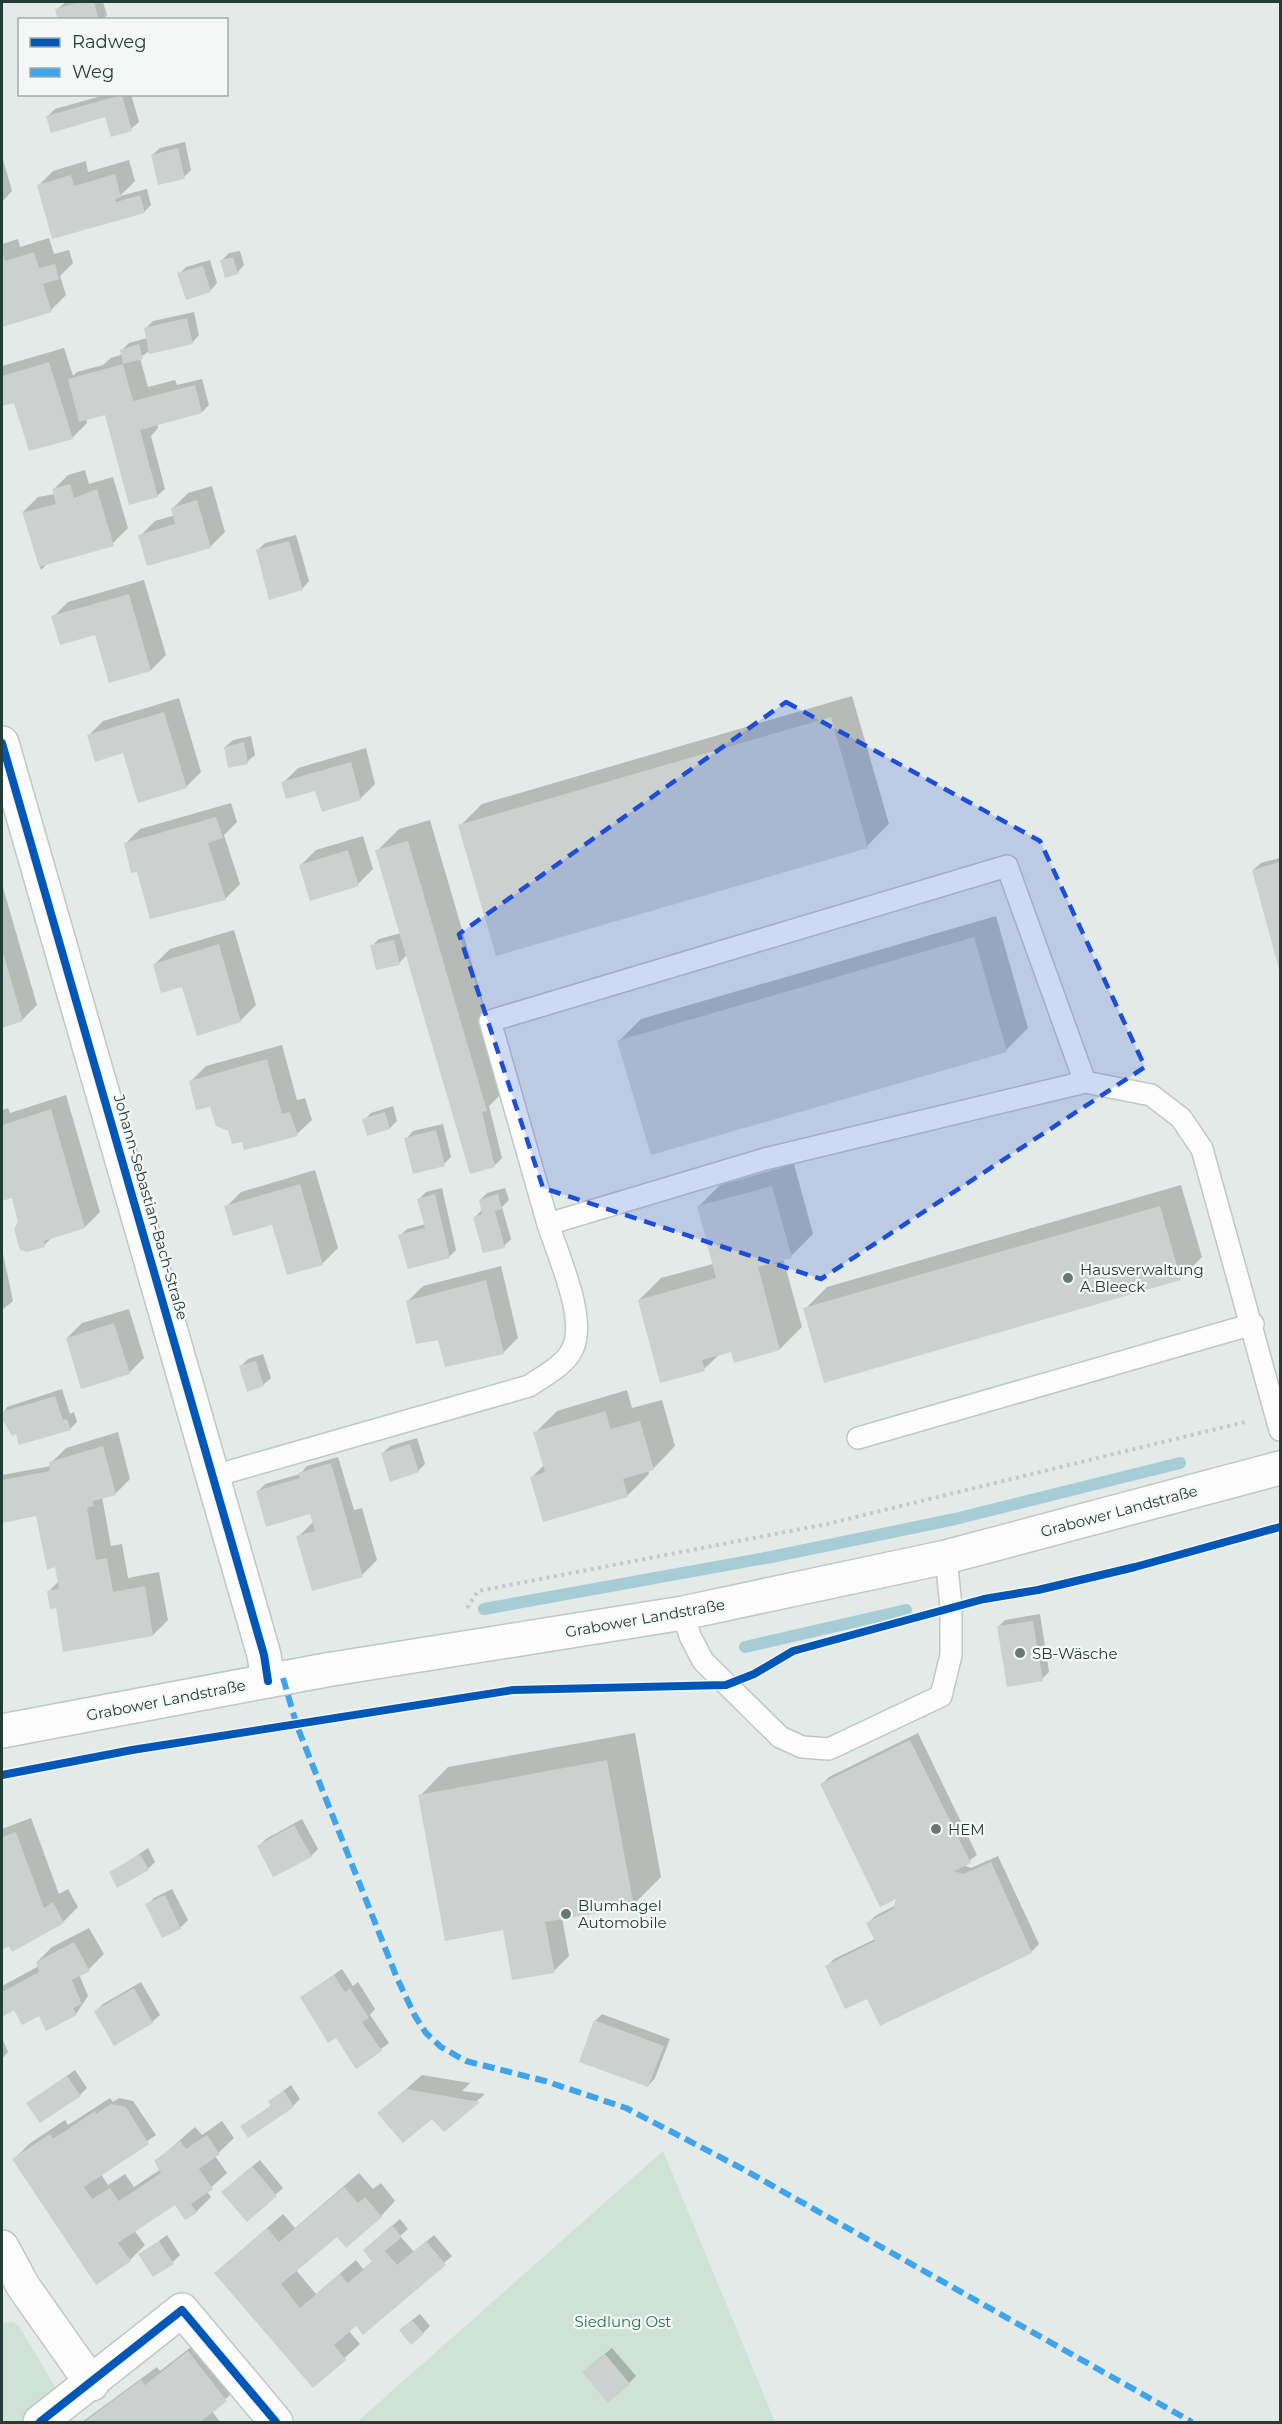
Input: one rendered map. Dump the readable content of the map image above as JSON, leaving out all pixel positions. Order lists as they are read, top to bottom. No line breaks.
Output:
{"streets":{"street":["Johann-Sebastian-Bach-Straße","Grabower Landstraße"]},"crossings":[["Johann-Sebastian-Bach-Straße","Grabower Landstraße"]],"parks":["Siedlung Ost"],"places":["Hausverwaltung A.Bleeck","SB-Wäsche","HEM","Blumhagel Automobile"],"legend":["Radweg","Weg"]}
